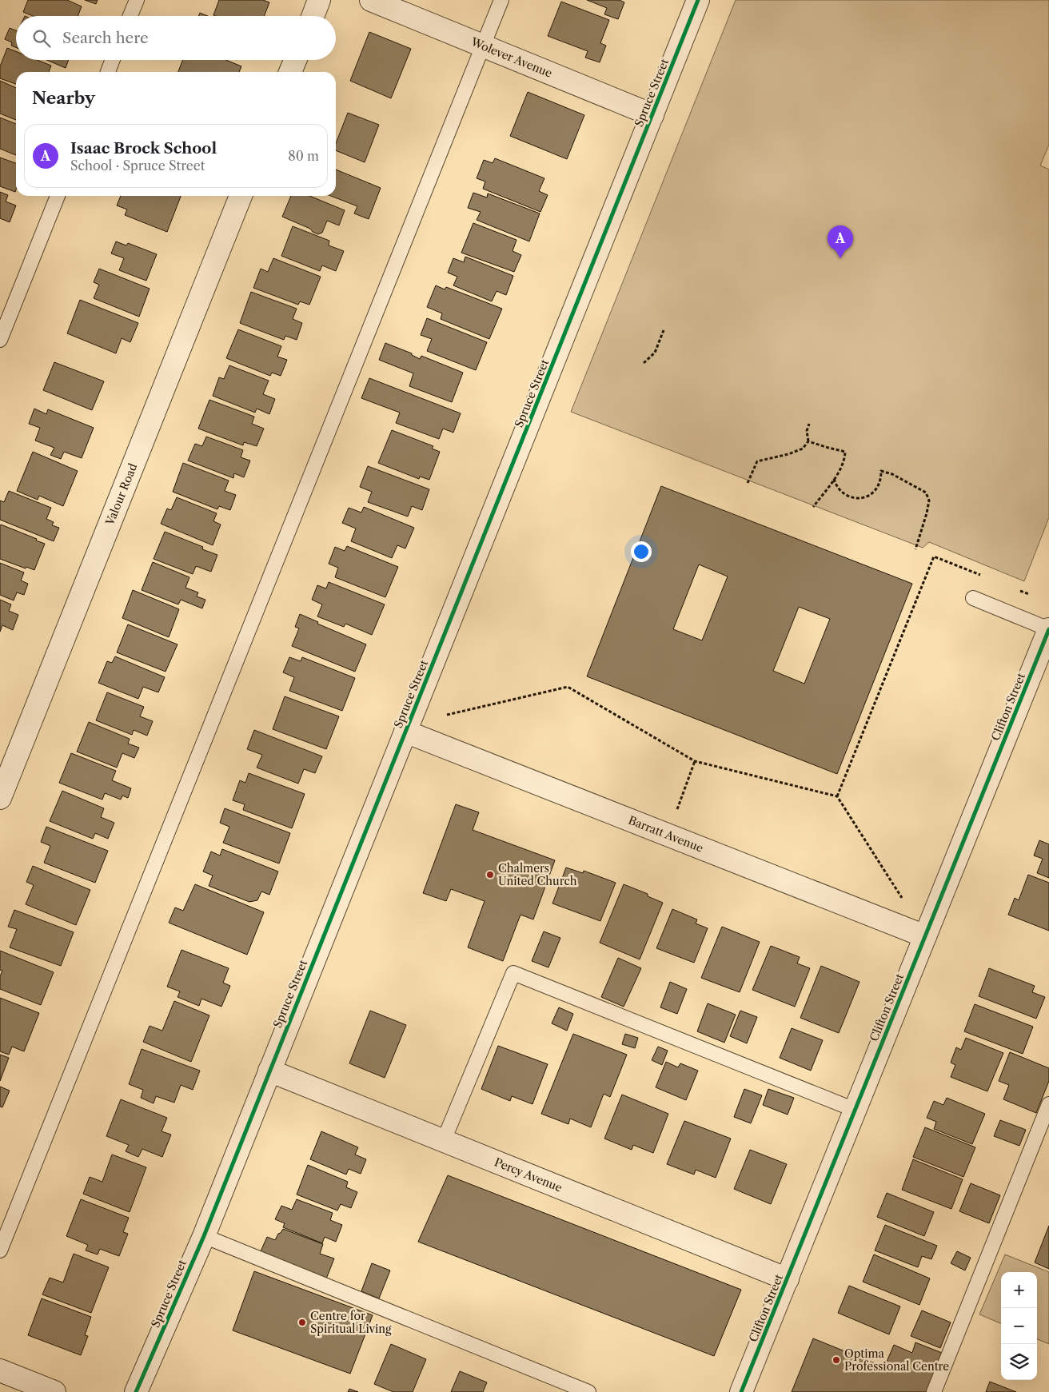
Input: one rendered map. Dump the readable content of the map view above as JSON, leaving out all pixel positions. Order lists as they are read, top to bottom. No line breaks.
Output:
{"streets":{"street":["Wolever Avenue","Spruce Street","Valour Road","Clifton Street","Barratt Avenue","Percy Avenue"]},"crossings":[["Wolever Avenue","Spruce Street"],["Spruce Street","Barratt Avenue"],["Spruce Street","Percy Avenue"],["Clifton Street","Barratt Avenue"],["Clifton Street","Percy Avenue"]],"places":["Chalmers United Church","Centre for Spiritual Living","Optima Professional Centre"],"page":{"search":"Search here","heading":"Nearby","list":[{"mark":"A","name":"Isaac Brock School","note":"School · Spruce Street","value":"80 m"}],"pins":"A","map_buttons":["+","−"]}}
